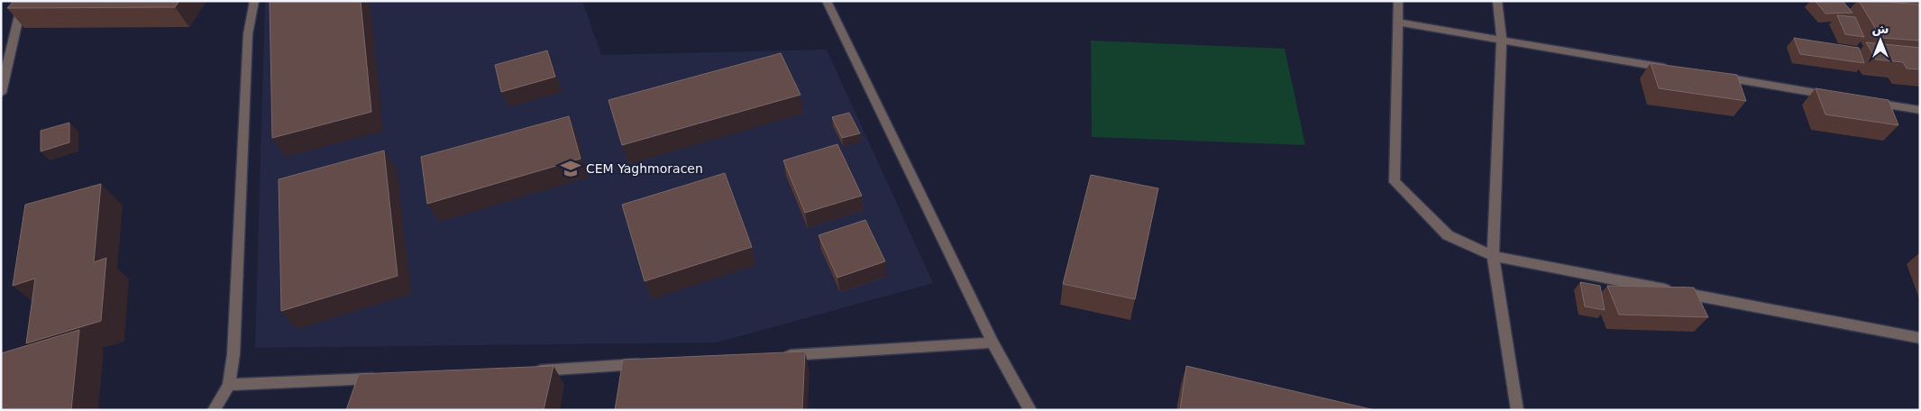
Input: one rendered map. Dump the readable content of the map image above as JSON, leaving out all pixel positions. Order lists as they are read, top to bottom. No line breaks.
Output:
{"places":{"school or university":["CEM Yaghmoracen"]},"north":"top"}
